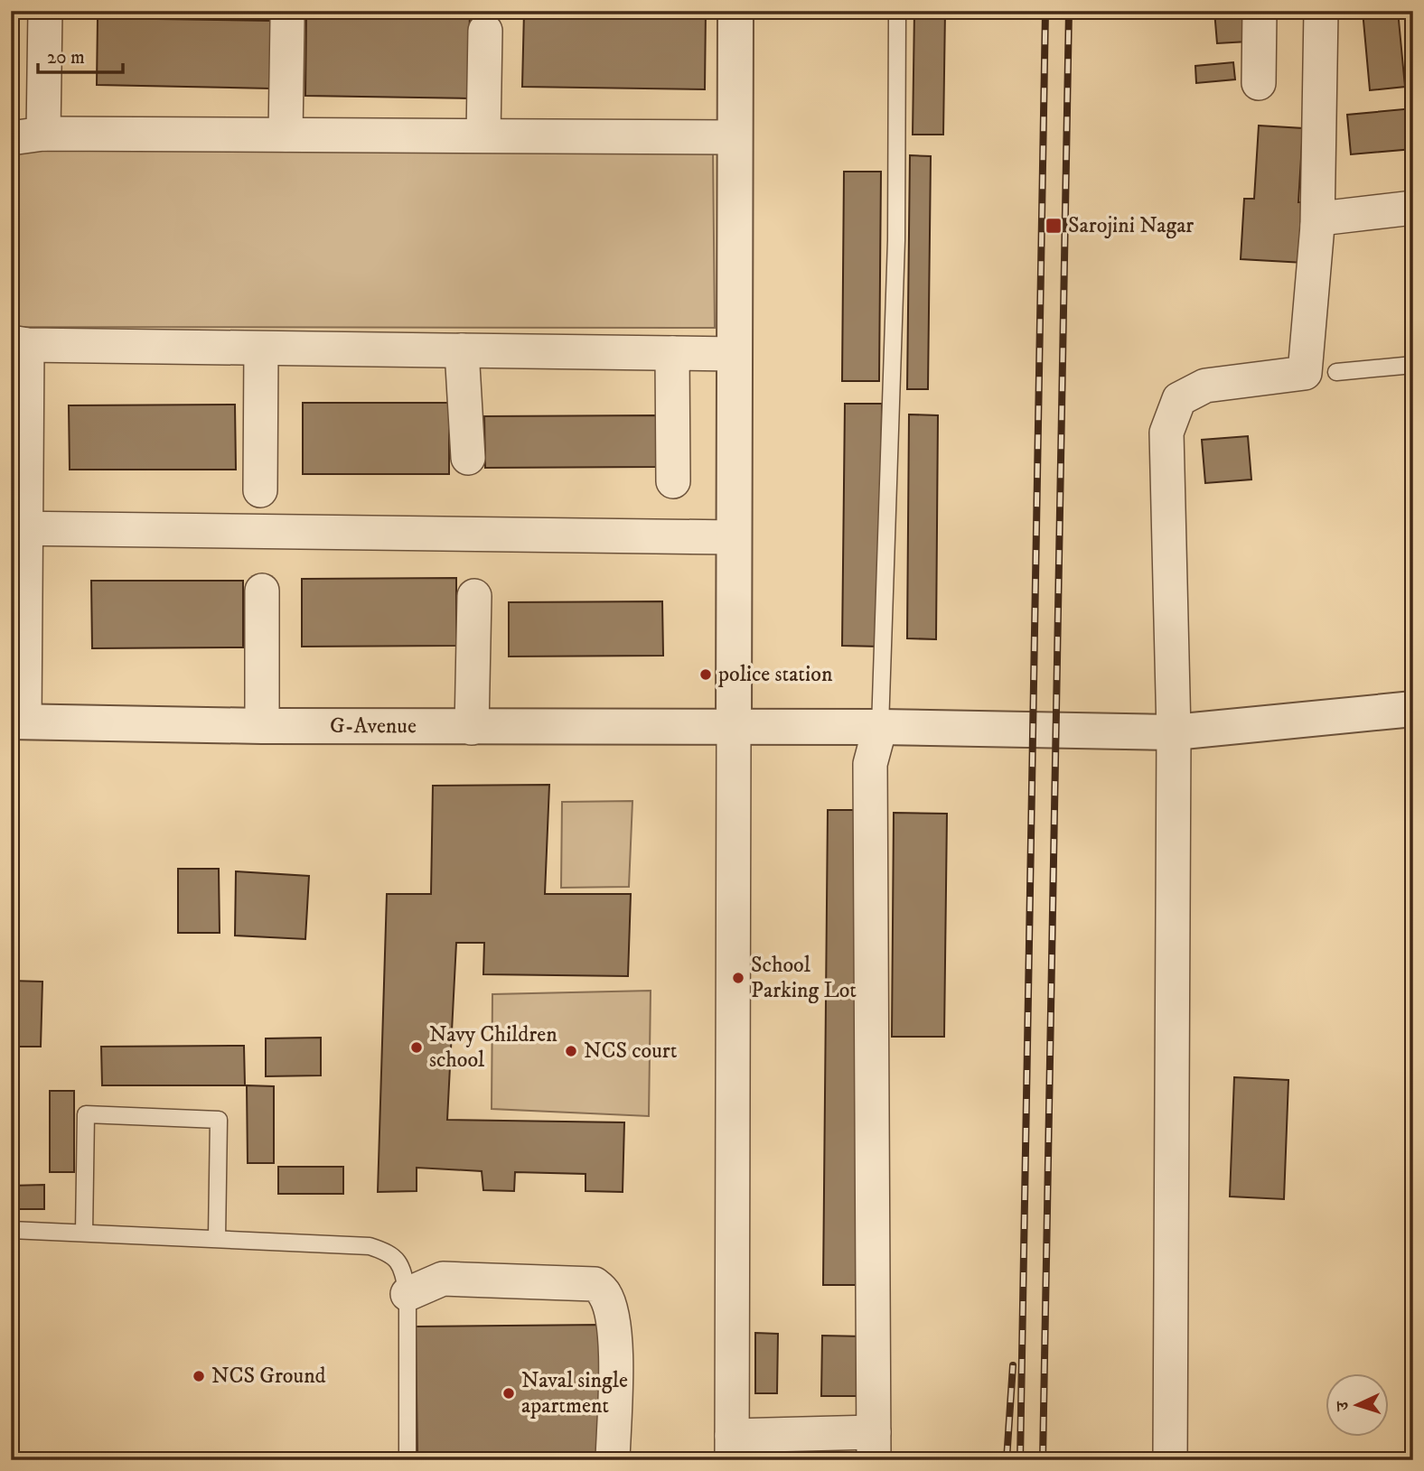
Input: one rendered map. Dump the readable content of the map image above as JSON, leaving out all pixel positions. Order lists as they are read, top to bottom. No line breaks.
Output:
{"streets":{"street":["G-Avenue"]},"places":{"transit":["Sarojini Nagar"],"other":["police station","School Parking Lot","Navy Children school","NCS court","NCS Ground","Naval single apartment"]},"scale_bar":"20 m","north":"left"}
